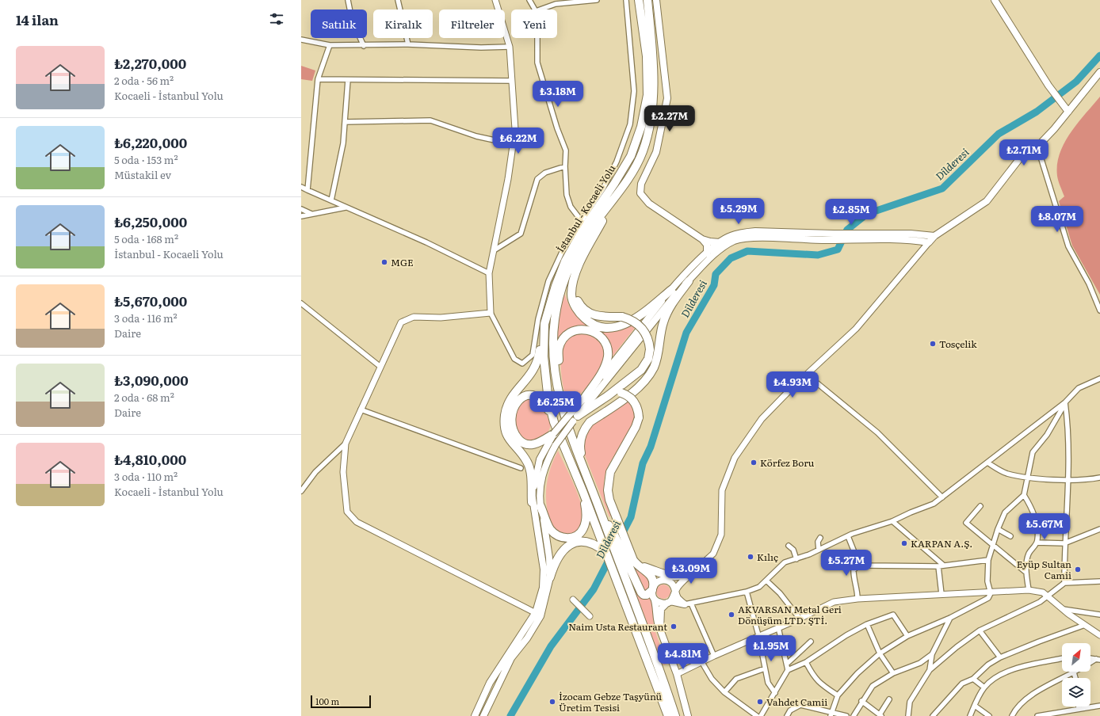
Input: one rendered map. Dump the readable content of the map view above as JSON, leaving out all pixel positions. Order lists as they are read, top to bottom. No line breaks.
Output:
{"streets":{"highway":["İstanbul - Kocaeli Yolu"]},"water":["Dilderesi"],"places":["MGE","Tosçelik","Körfez Boru","KARPAN A.Ş.","Kılıç","Eyüp Sultan Camii","AKVARSAN Metal Geri Dönüşüm LTD. ŞTİ.","Naim Usta Restaurant","İzocam Gebze Taşyünü Üretim Tesisi","Vahdet Camii"],"scale_bar":"100 m","north":"top right","page":{"heading":"14 ilan","chip":["Satılık","Kiralık","Filtreler","Yeni"],"list":[{"name":"₺2,270,000","note":"2 oda · 56 m² · Kocaeli - İstanbul Yolu"},{"name":"₺6,220,000","note":"5 oda · 153 m² · Müstakil ev"},{"name":"₺6,250,000","note":"5 oda · 168 m² · İstanbul - Kocaeli Yolu"},{"name":"₺5,670,000","note":"3 oda · 116 m² · Daire"},{"name":"₺3,090,000","note":"2 oda · 68 m² · Daire"},{"name":"₺4,810,000","note":"3 oda · 110 m² · Kocaeli - İstanbul Yolu"}],"price":["₺3.18M","₺2.27M","₺6.22M","₺2.71M","₺5.29M","₺2.85M","₺8.07M","₺4.93M","₺6.25M","₺5.67M","₺5.27M","₺3.09M","₺1.95M","₺4.81M"],"scale":"100 m"}}
